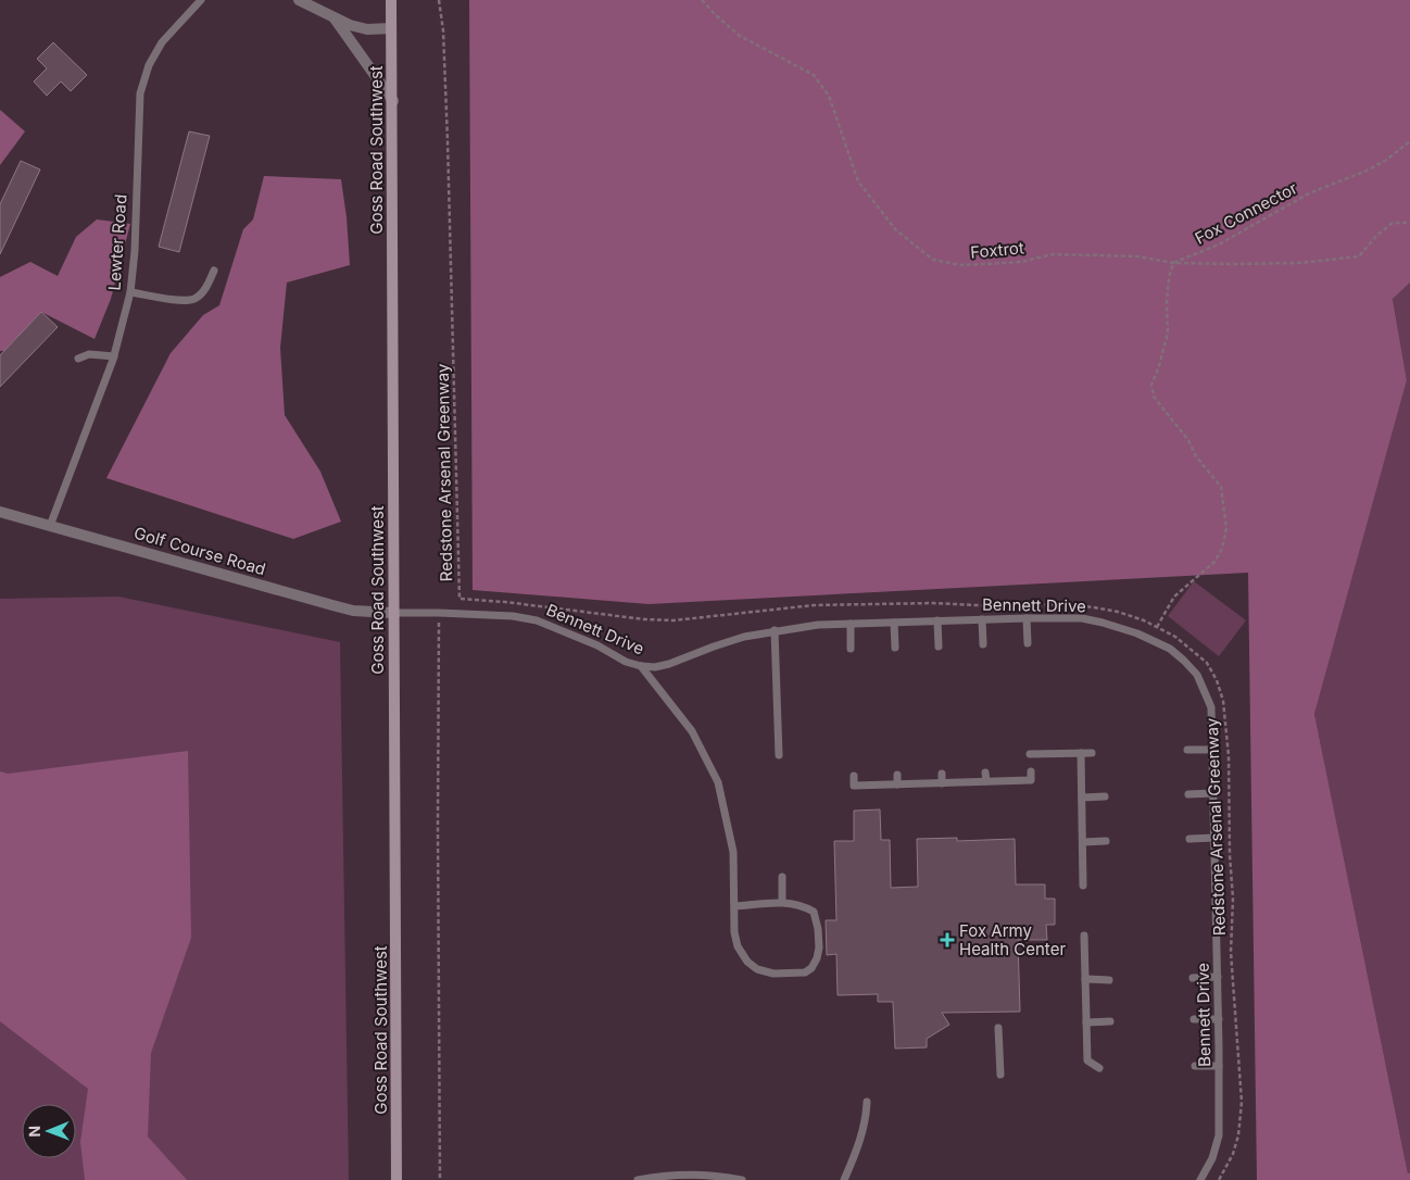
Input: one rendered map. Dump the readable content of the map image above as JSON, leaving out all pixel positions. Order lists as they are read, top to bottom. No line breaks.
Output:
{"streets":{"street":["Goss Road Southwest","Golf Course Road"],"lane":["Lewter Road","Bennett Drive"],"path":["Fox Connector","Foxtrot","Redstone Arsenal Greenway"]},"crossings":[["Goss Road Southwest","Golf Course Road"],["Goss Road Southwest","Bennett Drive"],["Fox Connector","Foxtrot"],["Lewter Road","Golf Course Road"],["Golf Course Road","Bennett Drive"]],"places":{"health":["Fox Army Health Center"]},"north":"left"}
